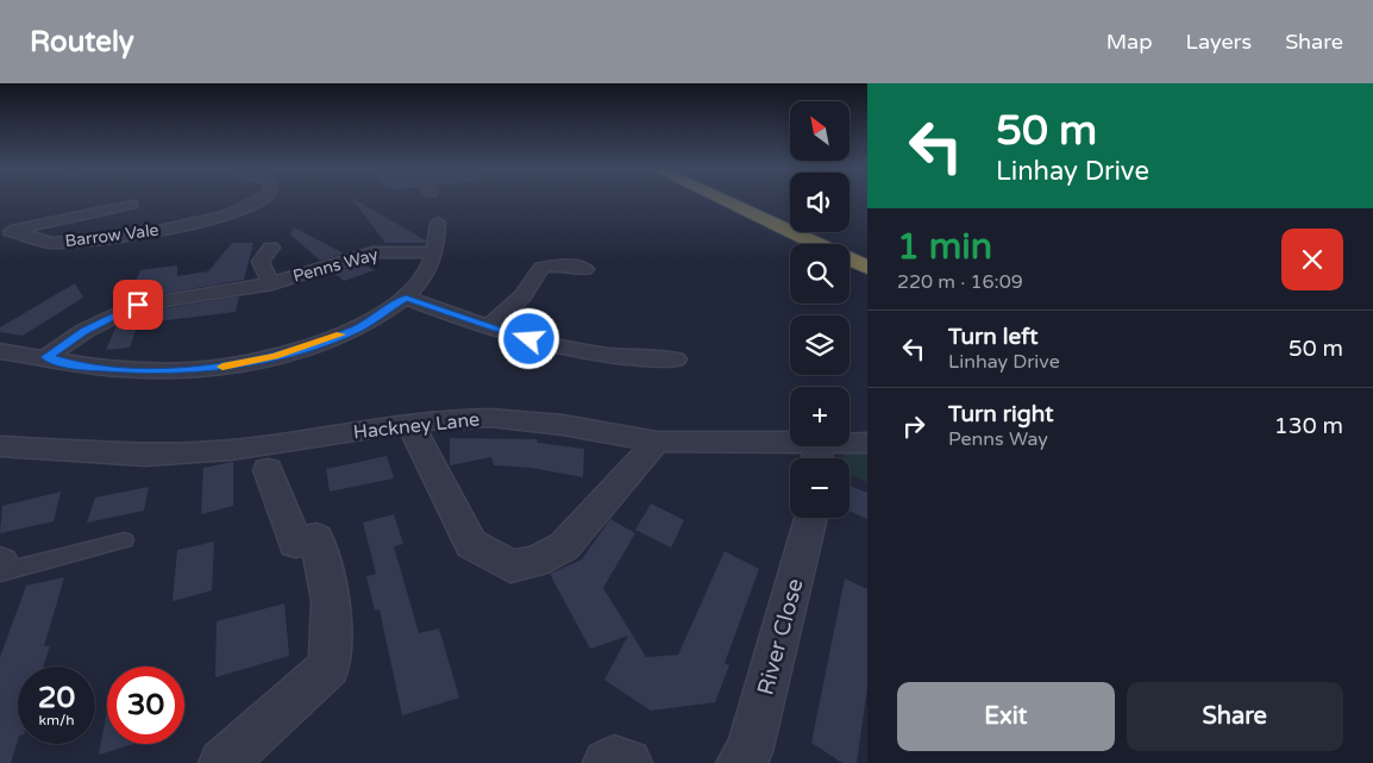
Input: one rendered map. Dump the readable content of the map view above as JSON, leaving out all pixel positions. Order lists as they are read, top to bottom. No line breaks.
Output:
{"streets":{"street":["Barrow Vale","Penns Way","Hackney Lane","River Close"]},"north":"top left","page":{"header":"Routely","nav":["Map","Layers","Share"],"turn":["50 m","Linhay Drive"],"map_buttons":["+","−"],"heading":["1 min","220 m · 16:09"],"list":[{"name":"Turn left","note":"Linhay Drive","value":"50 m"},{"name":"Turn right","note":"Penns Way","value":"130 m"}],"speed":"20 km/h","limit":"30","buttons":["Exit","Share"]}}
